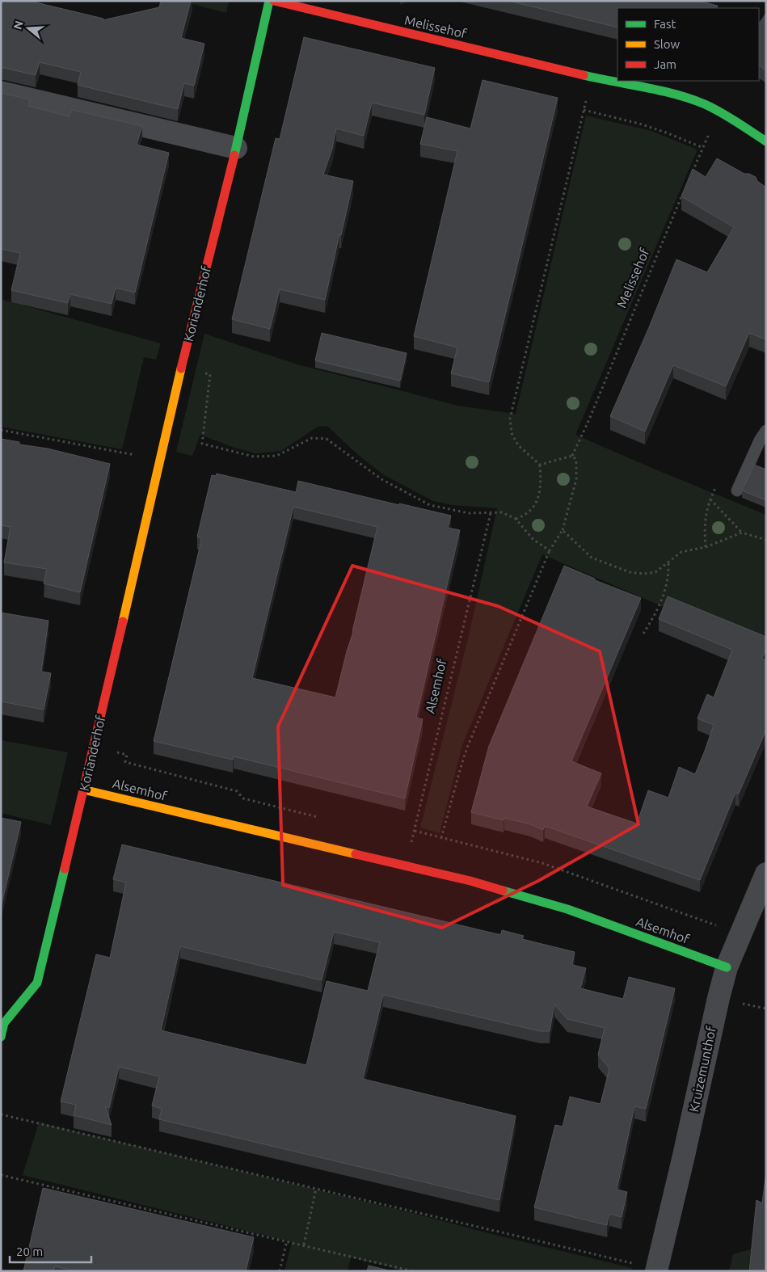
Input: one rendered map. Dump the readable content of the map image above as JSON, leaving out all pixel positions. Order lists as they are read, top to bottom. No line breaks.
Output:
{"streets":{"street":["Melissehof","Korianderhof","Alsemhof","Kruizemunthof"]},"crossings":[["Korianderhof","Alsemhof"],["Alsemhof","Kruizemunthof"]],"legend":["Fast","Slow","Jam"],"scale_bar":"20 m","north":"left"}
